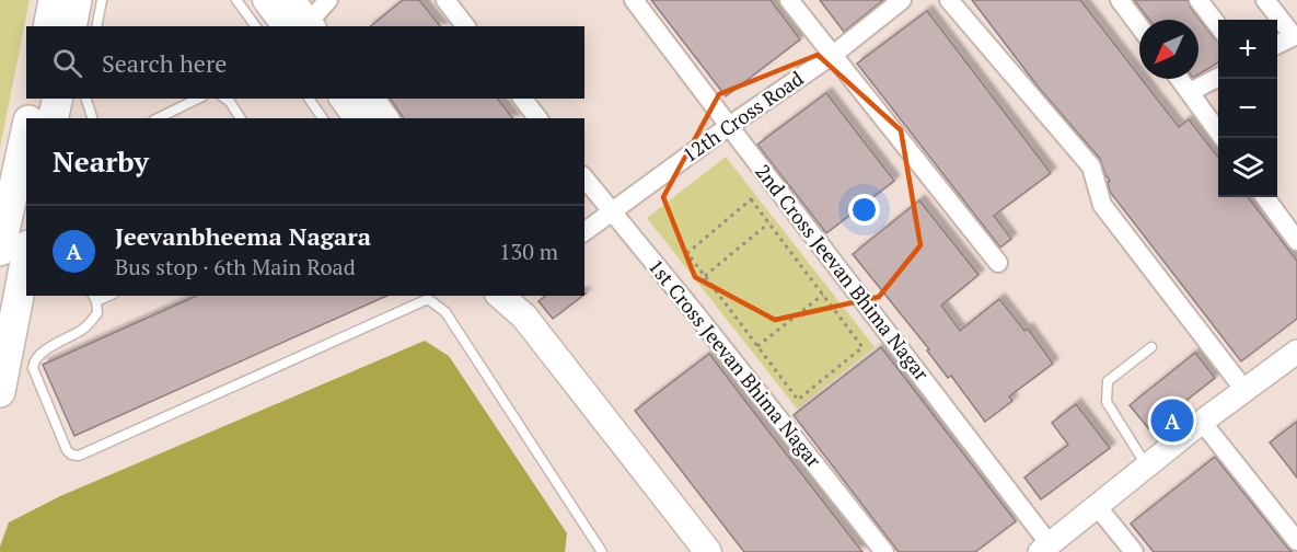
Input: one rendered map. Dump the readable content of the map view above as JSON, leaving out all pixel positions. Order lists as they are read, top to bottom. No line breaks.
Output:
{"streets":{"street":["12th Cross Road","2nd Cross Jeevan Bhima Nagar","1st Cross Jeevan Bhima Nagar"]},"crossings":[["12th Cross Road","2nd Cross Jeevan Bhima Nagar"],["12th Cross Road","1st Cross Jeevan Bhima Nagar"]],"north":"bottom left","page":{"map_buttons":["+","−"],"search":"Search here","heading":"Nearby","list":[{"mark":"A","name":"Jeevanbheema Nagara","note":"Bus stop · 6th Main Road","value":"130 m"}],"pins":"A"}}
